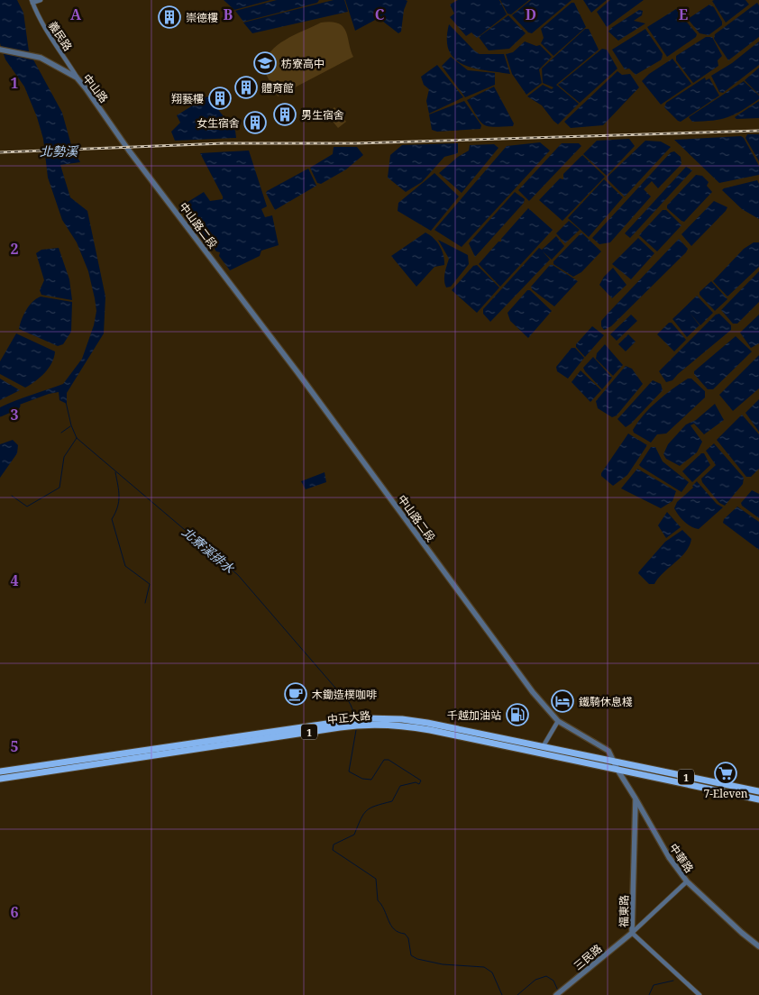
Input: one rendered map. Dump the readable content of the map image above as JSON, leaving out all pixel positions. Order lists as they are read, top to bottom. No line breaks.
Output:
{"streets":{"main road":["中正大路","1"],"street":["義民路","中山路","中山路二段","中華路","福東路","三民路"]},"crossings":[["義民路","中山路"],["中山路","中山路二段"],["中山路二段","中正大路"],["中山路二段","1"],["中山路二段","中華路"],["中正大路","1"],["中正大路","中華路"],["1","中華路"],["中華路","福東路"],["福東路","三民路"]],"water":["北勢溪","北寮溪排水"],"places":{"building":["崇德樓","體育館","翔藝樓","男生宿舍","女生宿舍"],"school or university":["枋寮高中"],"cafe":["木鋤造樸咖啡"],"hotel":["鐵騎休息棧"],"fuel station":["千越加油站"],"supermarket":["7-Eleven"]},"grid":{"columns":["A","B","C","D","E"],"rows":["1","2","3","4","5","6"]}}
